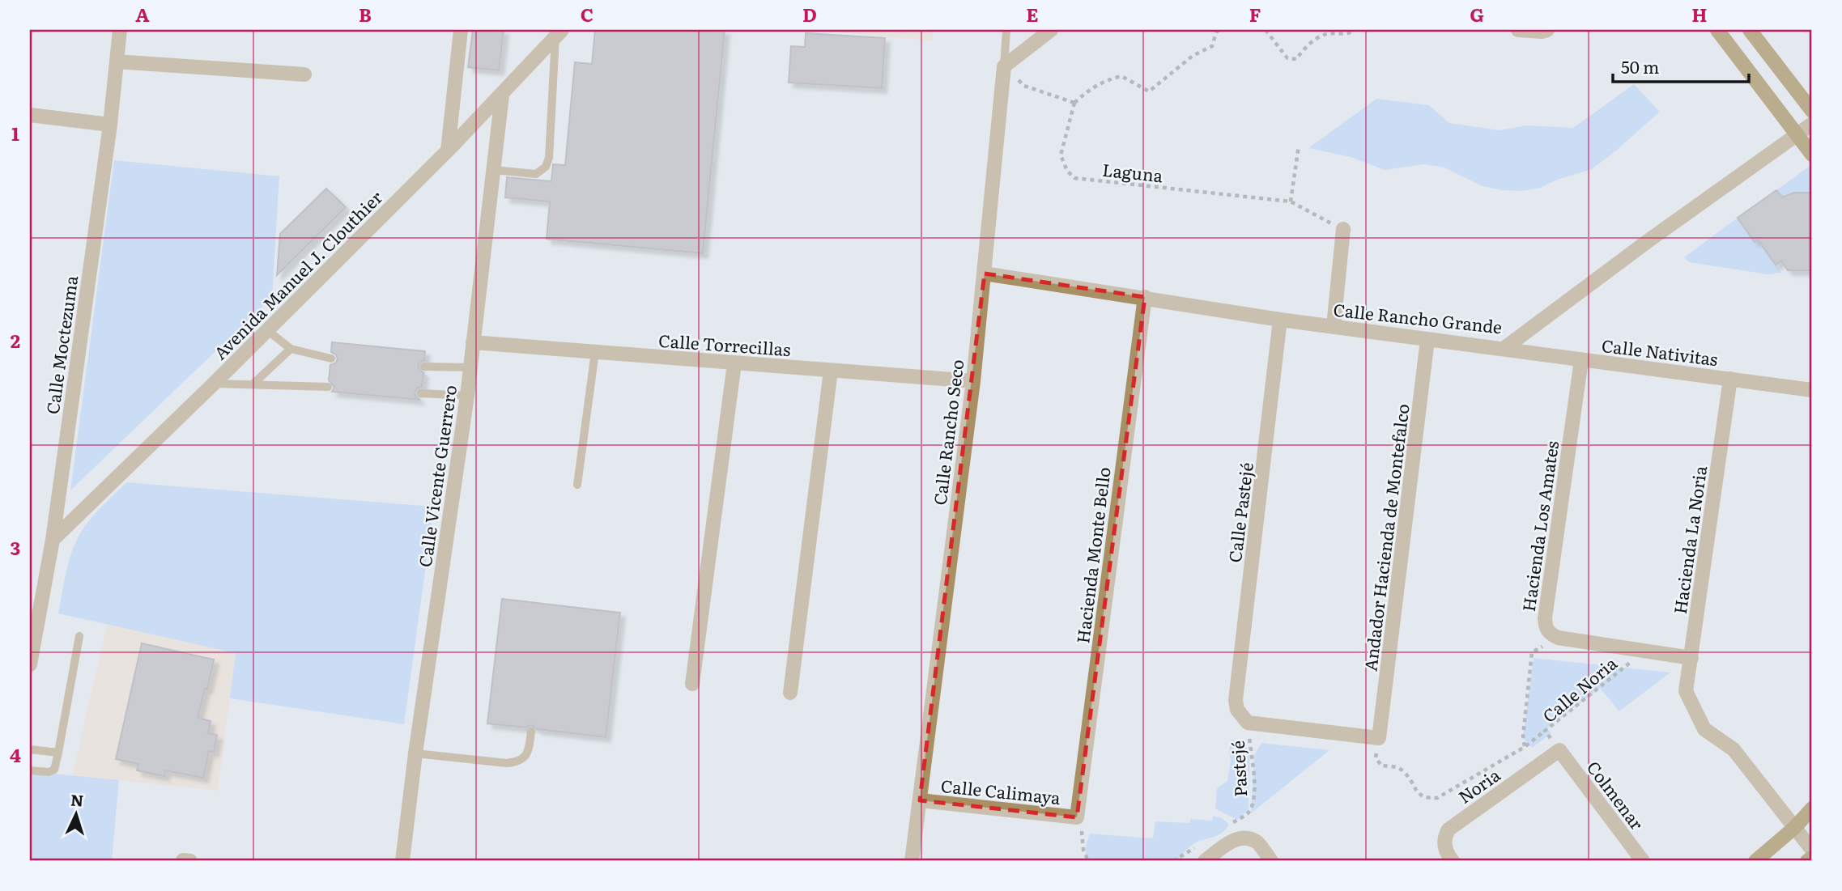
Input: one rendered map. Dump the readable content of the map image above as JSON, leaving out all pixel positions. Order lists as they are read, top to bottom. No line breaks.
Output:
{"streets":{"street":["Avenida Manuel J. Clouthier","Calle Rancho Grande","Calle Torrecillas","Calle Moctezuma","Calle Nativitas","Calle Rancho Seco","Calle Vicente Guerrero","Calle Pastejé","Hacienda Los Amates","Andador Hacienda de Montefalco","Hacienda La Noria","Hacienda Monte Bello","Noria","Calle Calimaya","Colmenar"],"path":["Laguna","Calle Noria","Pastejé"]},"crossings":[["Avenida Manuel J. Clouthier","Calle Moctezuma"],["Avenida Manuel J. Clouthier","Calle Vicente Guerrero"],["Calle Rancho Grande","Calle Nativitas"],["Calle Rancho Grande","Calle Rancho Seco"],["Calle Rancho Grande","Calle Pastejé"],["Calle Rancho Grande","Andador Hacienda de Montefalco"],["Calle Rancho Grande","Hacienda Monte Bello"],["Calle Torrecillas","Calle Rancho Seco"],["Calle Torrecillas","Calle Vicente Guerrero"],["Calle Nativitas","Hacienda Los Amates"],["Calle Nativitas","Hacienda La Noria"],["Calle Rancho Seco","Calle Calimaya"],["Calle Pastejé","Pastejé"],["Hacienda Monte Bello","Calle Calimaya"],["Calle Noria","Noria"],["Calle Noria","Colmenar"],["Noria","Colmenar"]],"scale_bar":"50 m","north":"top","grid":{"columns":["A","B","C","D","E","F","G","H"],"rows":["1","2","3","4"]}}
